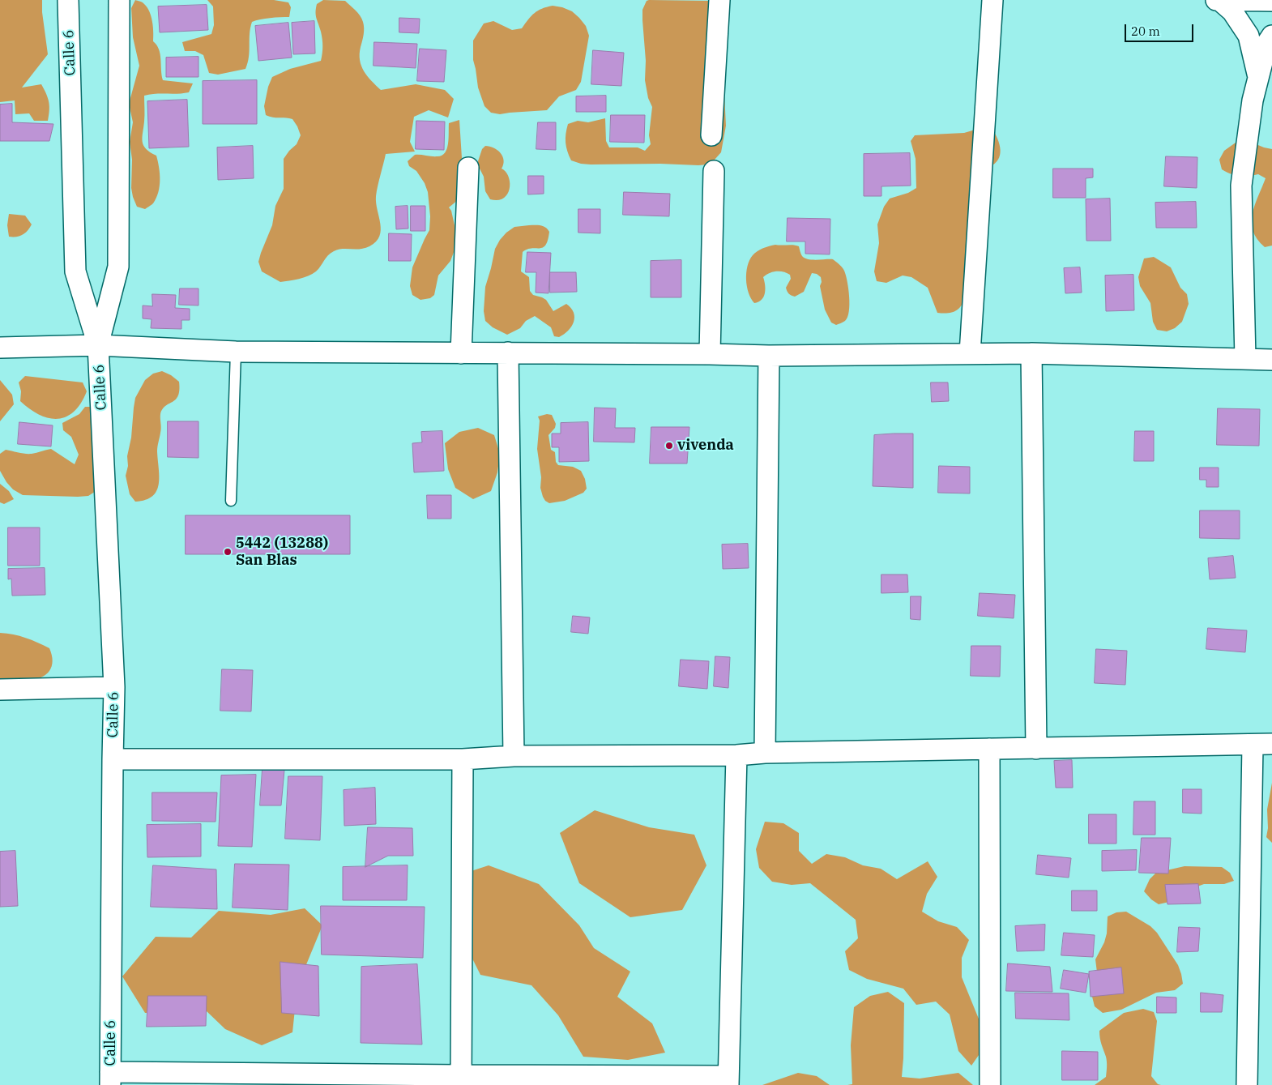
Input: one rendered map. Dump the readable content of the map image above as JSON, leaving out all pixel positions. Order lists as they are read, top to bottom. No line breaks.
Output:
{"streets":{"street":["Calle 6"]},"places":["vivenda","5442 (13288) San Blas"],"scale_bar":"20 m"}
